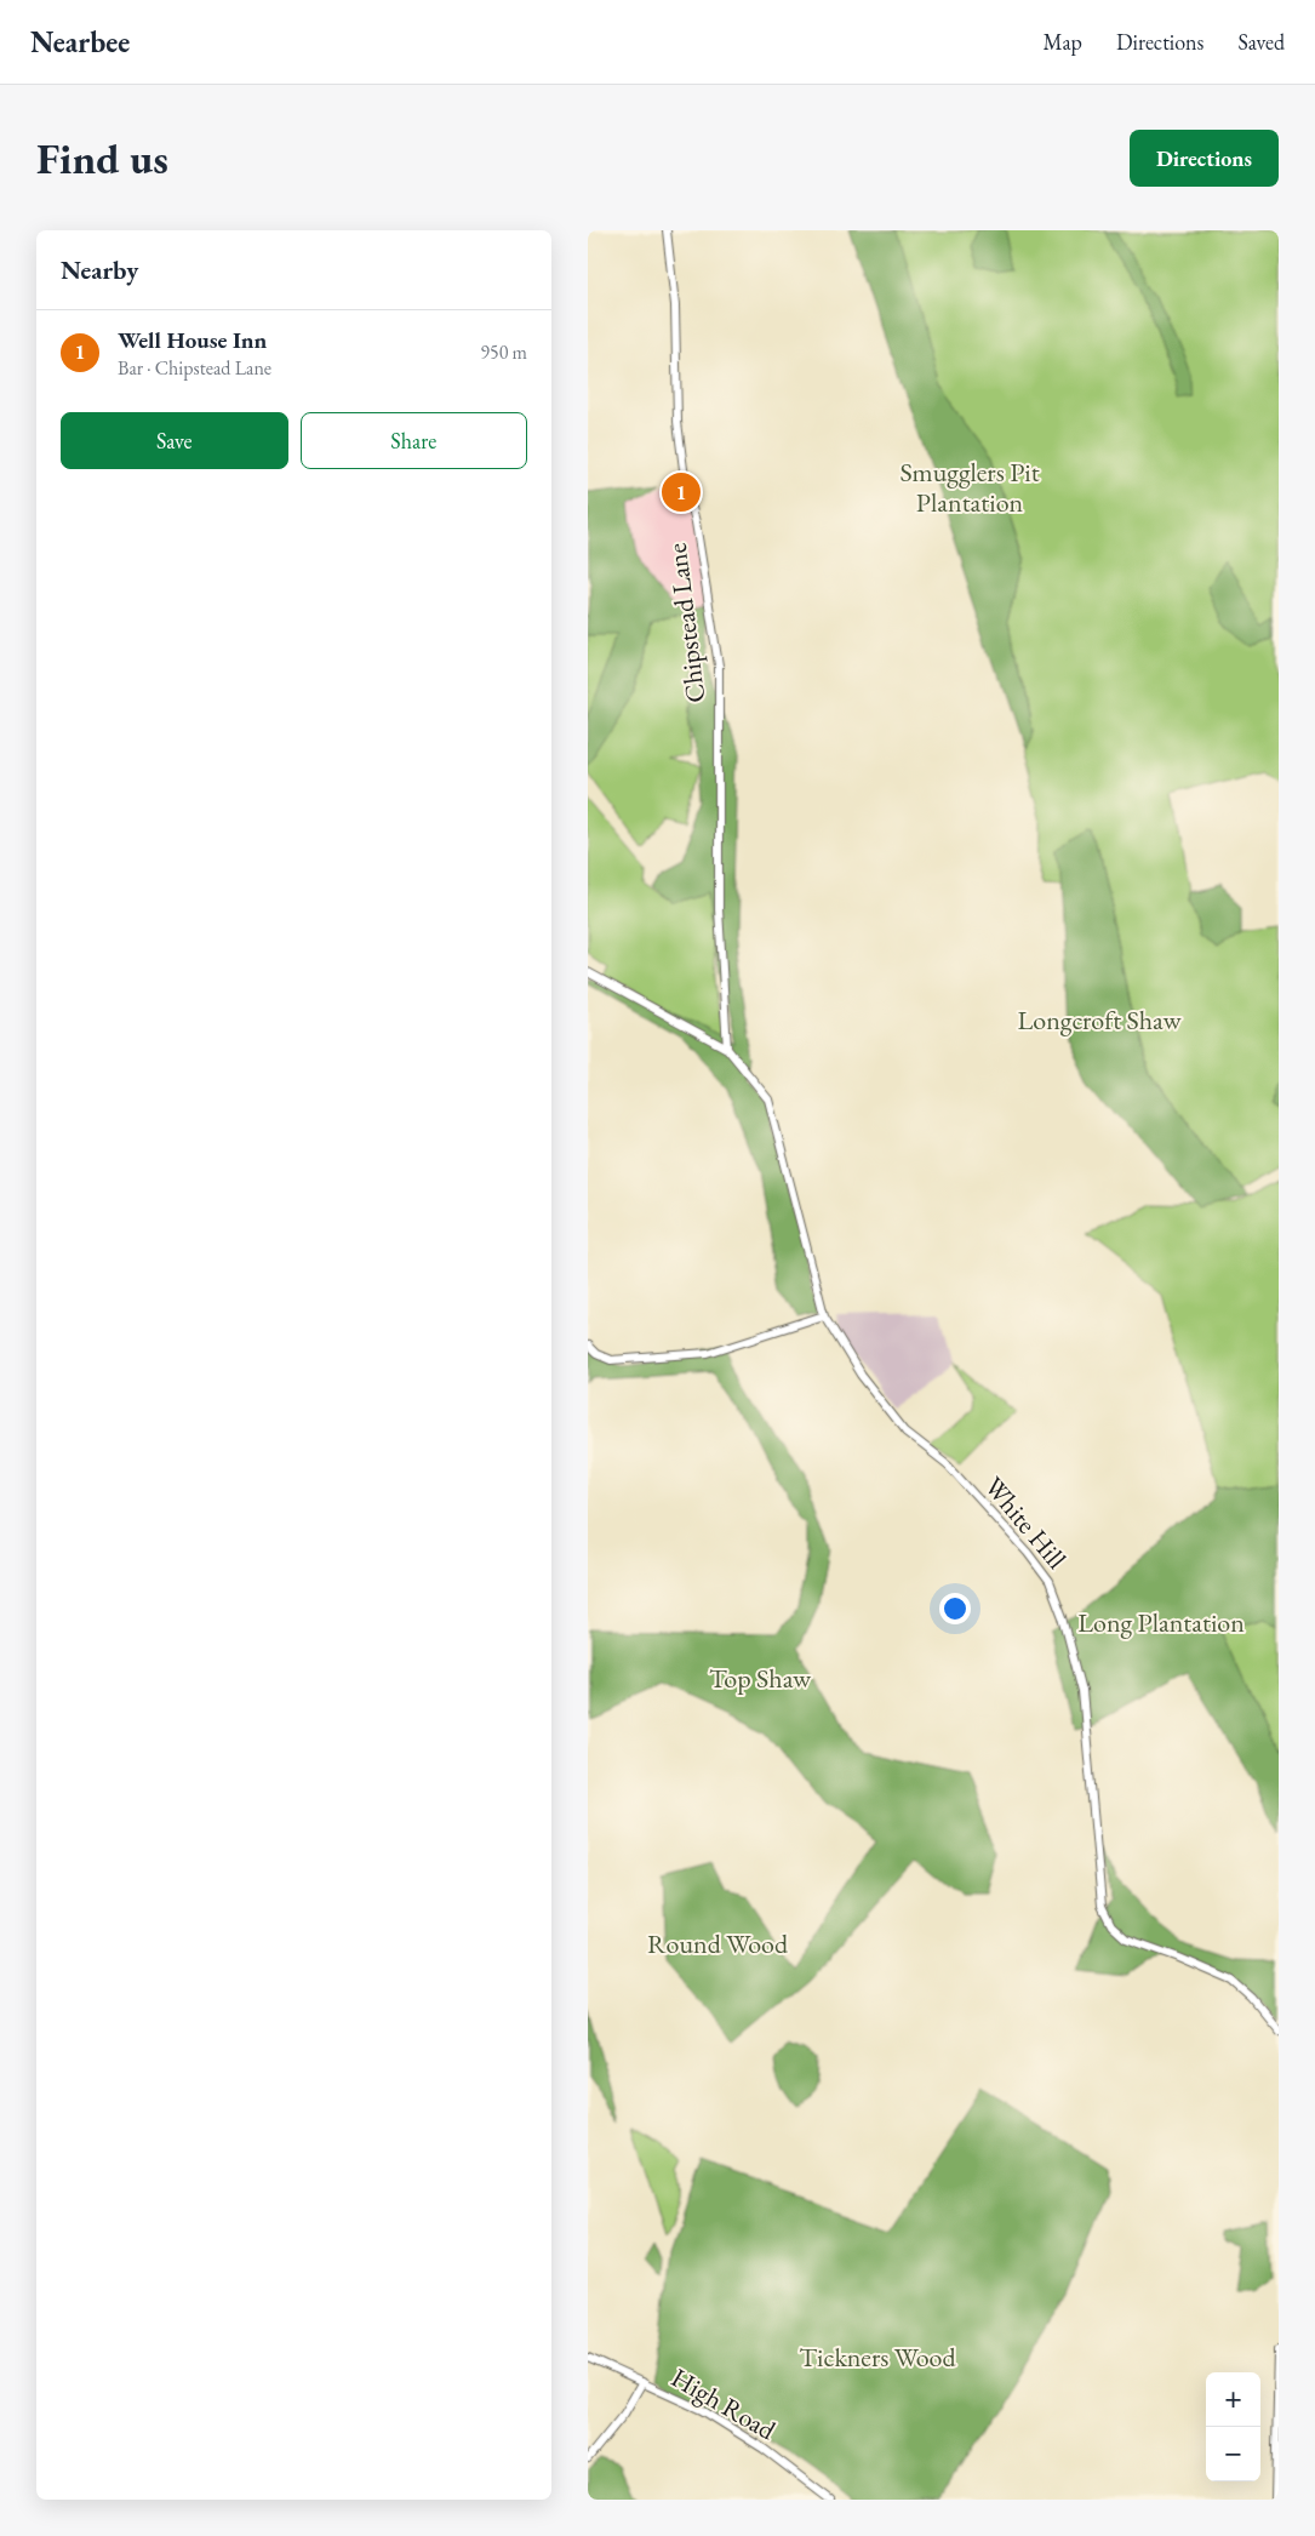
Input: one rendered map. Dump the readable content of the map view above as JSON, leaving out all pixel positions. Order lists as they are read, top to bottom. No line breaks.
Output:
{"streets":{"street":["Chipstead Lane","White Hill","High Road"]},"crossings":[["Chipstead Lane","White Hill"]],"parks":["Smugglers Pit Plantation","Longcroft Shaw","Long Plantation","Top Shaw","Round Wood","Tickners Wood"],"page":{"header":"Nearbee","nav":["Map","Directions","Saved"],"buttons":["Directions",["Save","Share"]],"title":"Find us","heading":"Nearby","list":[{"mark":"1","name":"Well House Inn","note":"Bar · Chipstead Lane","value":"950 m"}],"pins":"1","map_buttons":["+","−"]}}
